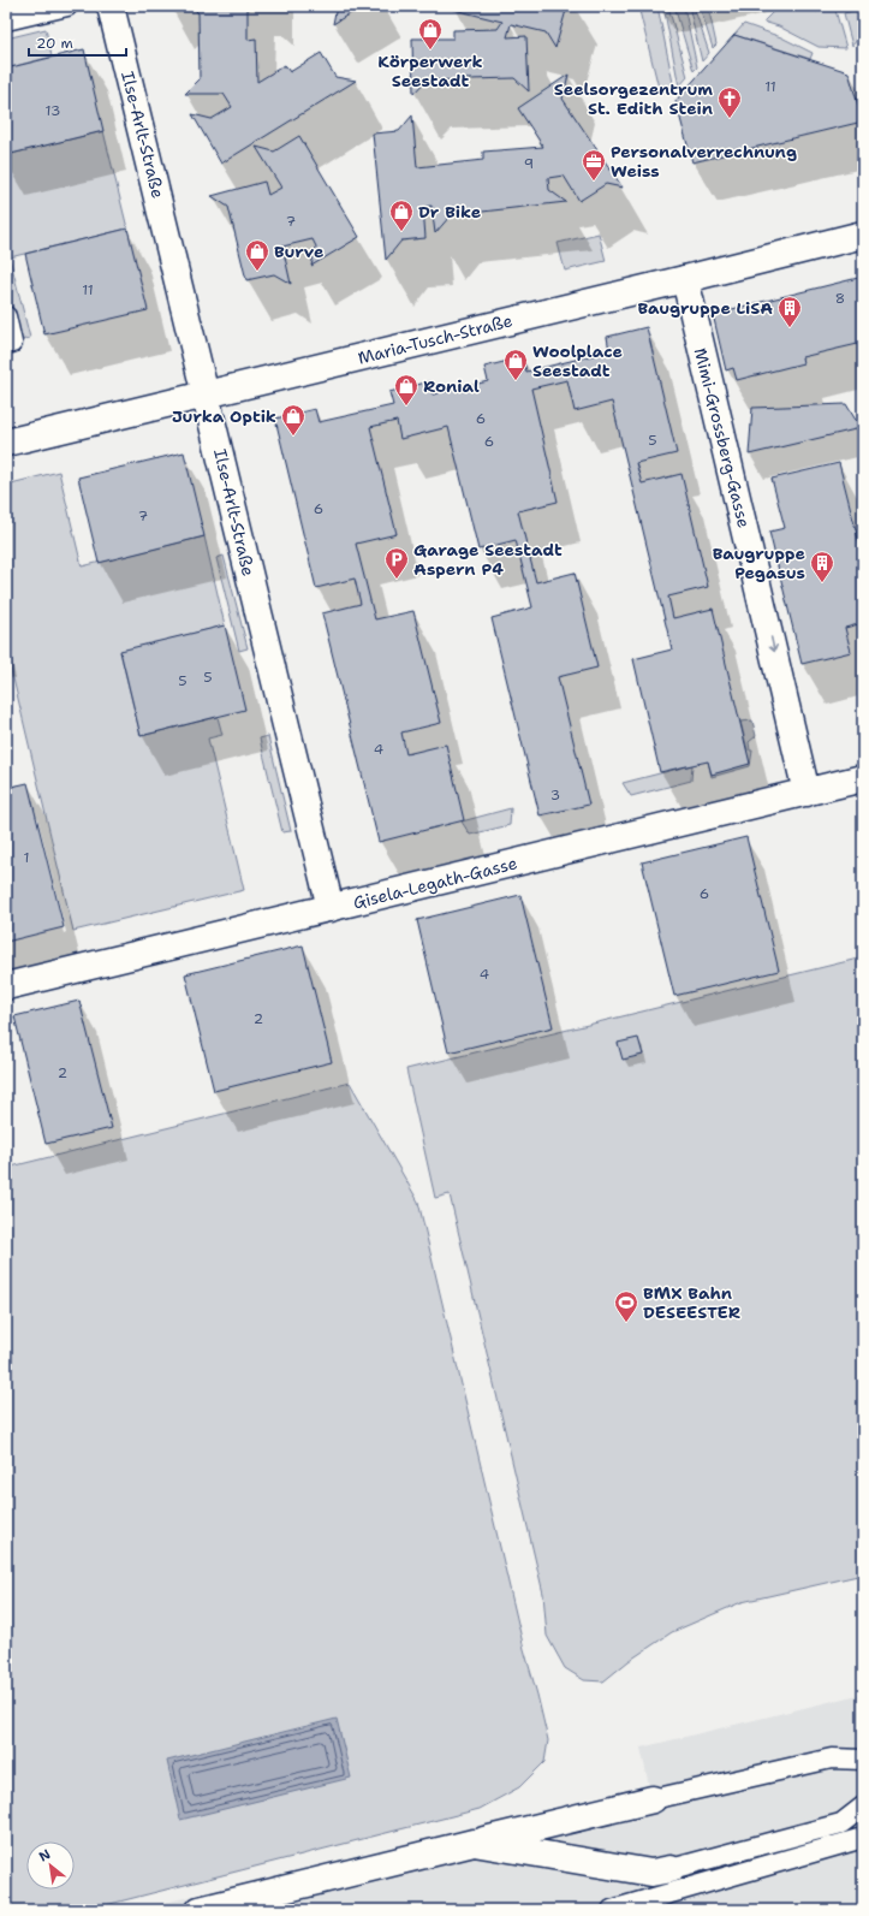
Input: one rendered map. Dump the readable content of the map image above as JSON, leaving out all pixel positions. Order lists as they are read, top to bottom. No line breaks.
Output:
{"streets":{"street":["Ilse-Arlt-Straße","Maria-Tusch-Straße","Mimi-Grossberg-Gasse","Gisela-Legath-Gasse"]},"crossings":[["Ilse-Arlt-Straße","Maria-Tusch-Straße"],["Ilse-Arlt-Straße","Gisela-Legath-Gasse"],["Maria-Tusch-Straße","Mimi-Grossberg-Gasse"],["Mimi-Grossberg-Gasse","Gisela-Legath-Gasse"]],"one_way":["Mimi-Grossberg-Gasse"],"places":{"shop":["Körperwerk Seestadt","Dr Bike","Burve","Woolplace Seestadt","Ronial","Jurka Optik"],"church":["Seelsorgezentrum St. Edith Stein"],"office":["Personalverrechnung Weiss"],"building":["Baugruppe LiSA","Baugruppe Pegasus"],"parking":["Garage Seestadt Aspern P4"],"sports":["BMX Bahn DESEESTER"]},"house_numbers":["11","13","9","7","11","8","6","5","6","6","7","5","5","4","3","1","6","4","2","2"],"scale_bar":"20 m","north":"top left"}
